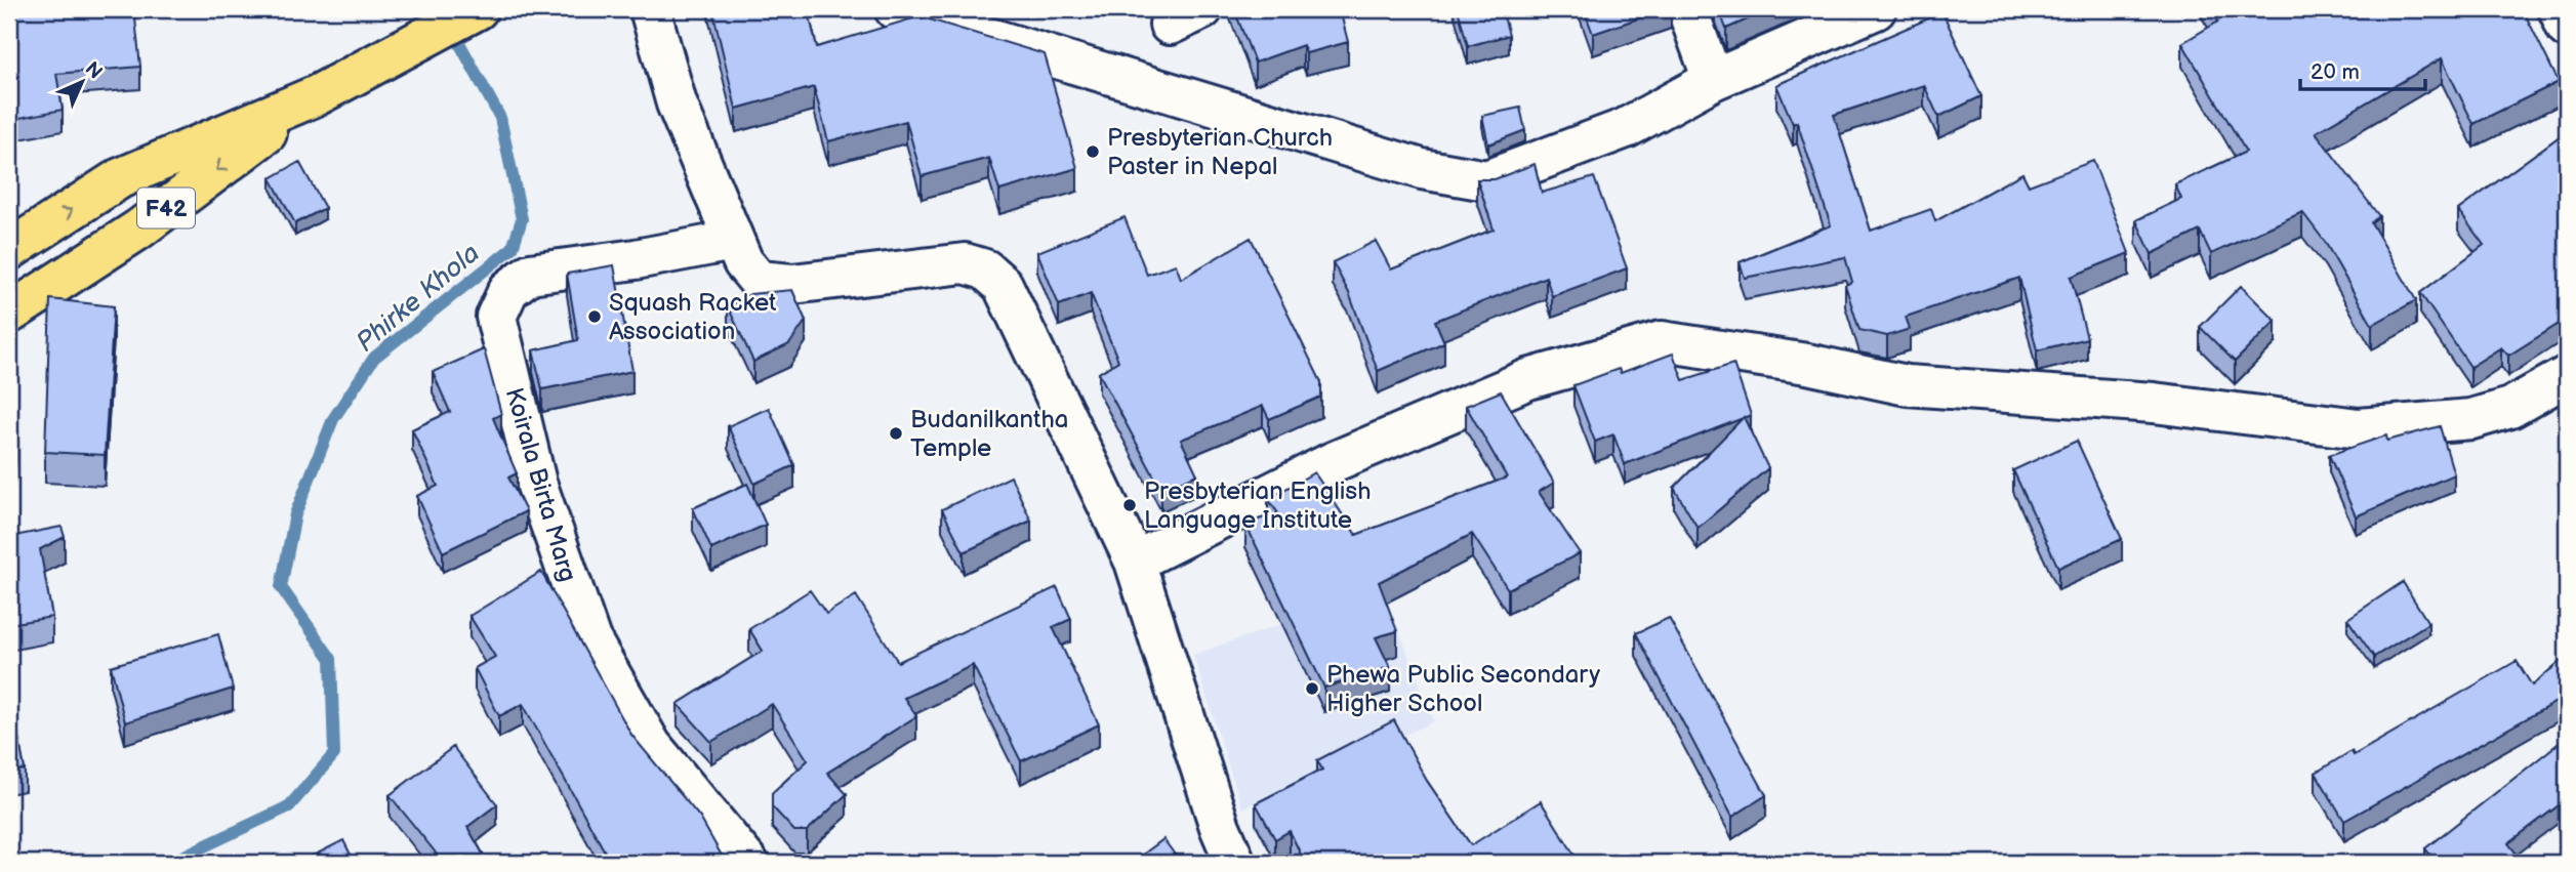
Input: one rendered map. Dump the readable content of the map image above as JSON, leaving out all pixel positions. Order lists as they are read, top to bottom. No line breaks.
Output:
{"streets":{"highway":["F42"],"street":["Koirala Birta Marg"]},"water":["Phirke Khola"],"places":["Presbyterian Church Paster in Nepal","Squash Racket Association","Budanilkantha Temple","Presbyterian English Language Institute","Phewa Public Secondary Higher School"],"scale_bar":"20 m","north":"top right"}
